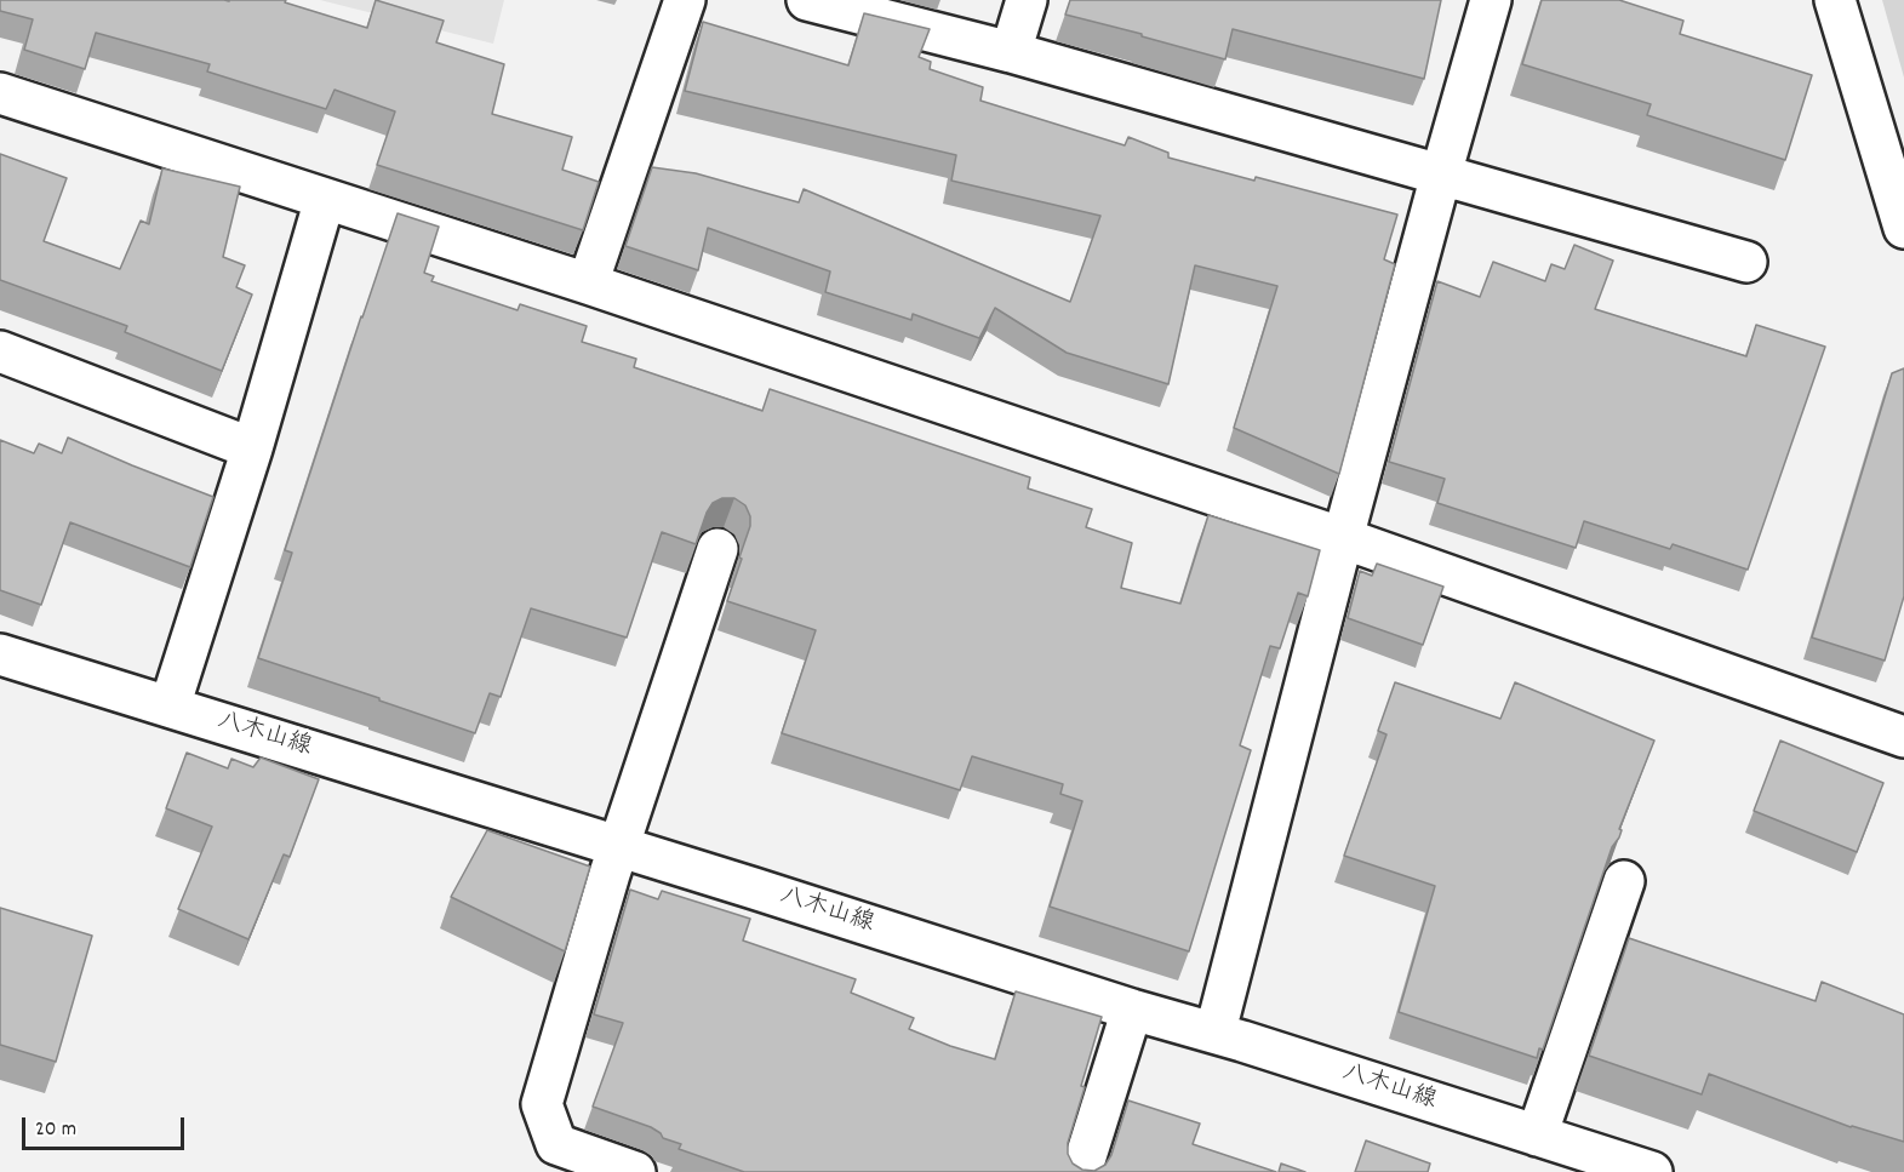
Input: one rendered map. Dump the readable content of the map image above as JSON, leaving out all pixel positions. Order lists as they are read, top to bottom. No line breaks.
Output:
{"streets":{"street":["八木山線"]},"scale_bar":"20 m"}
